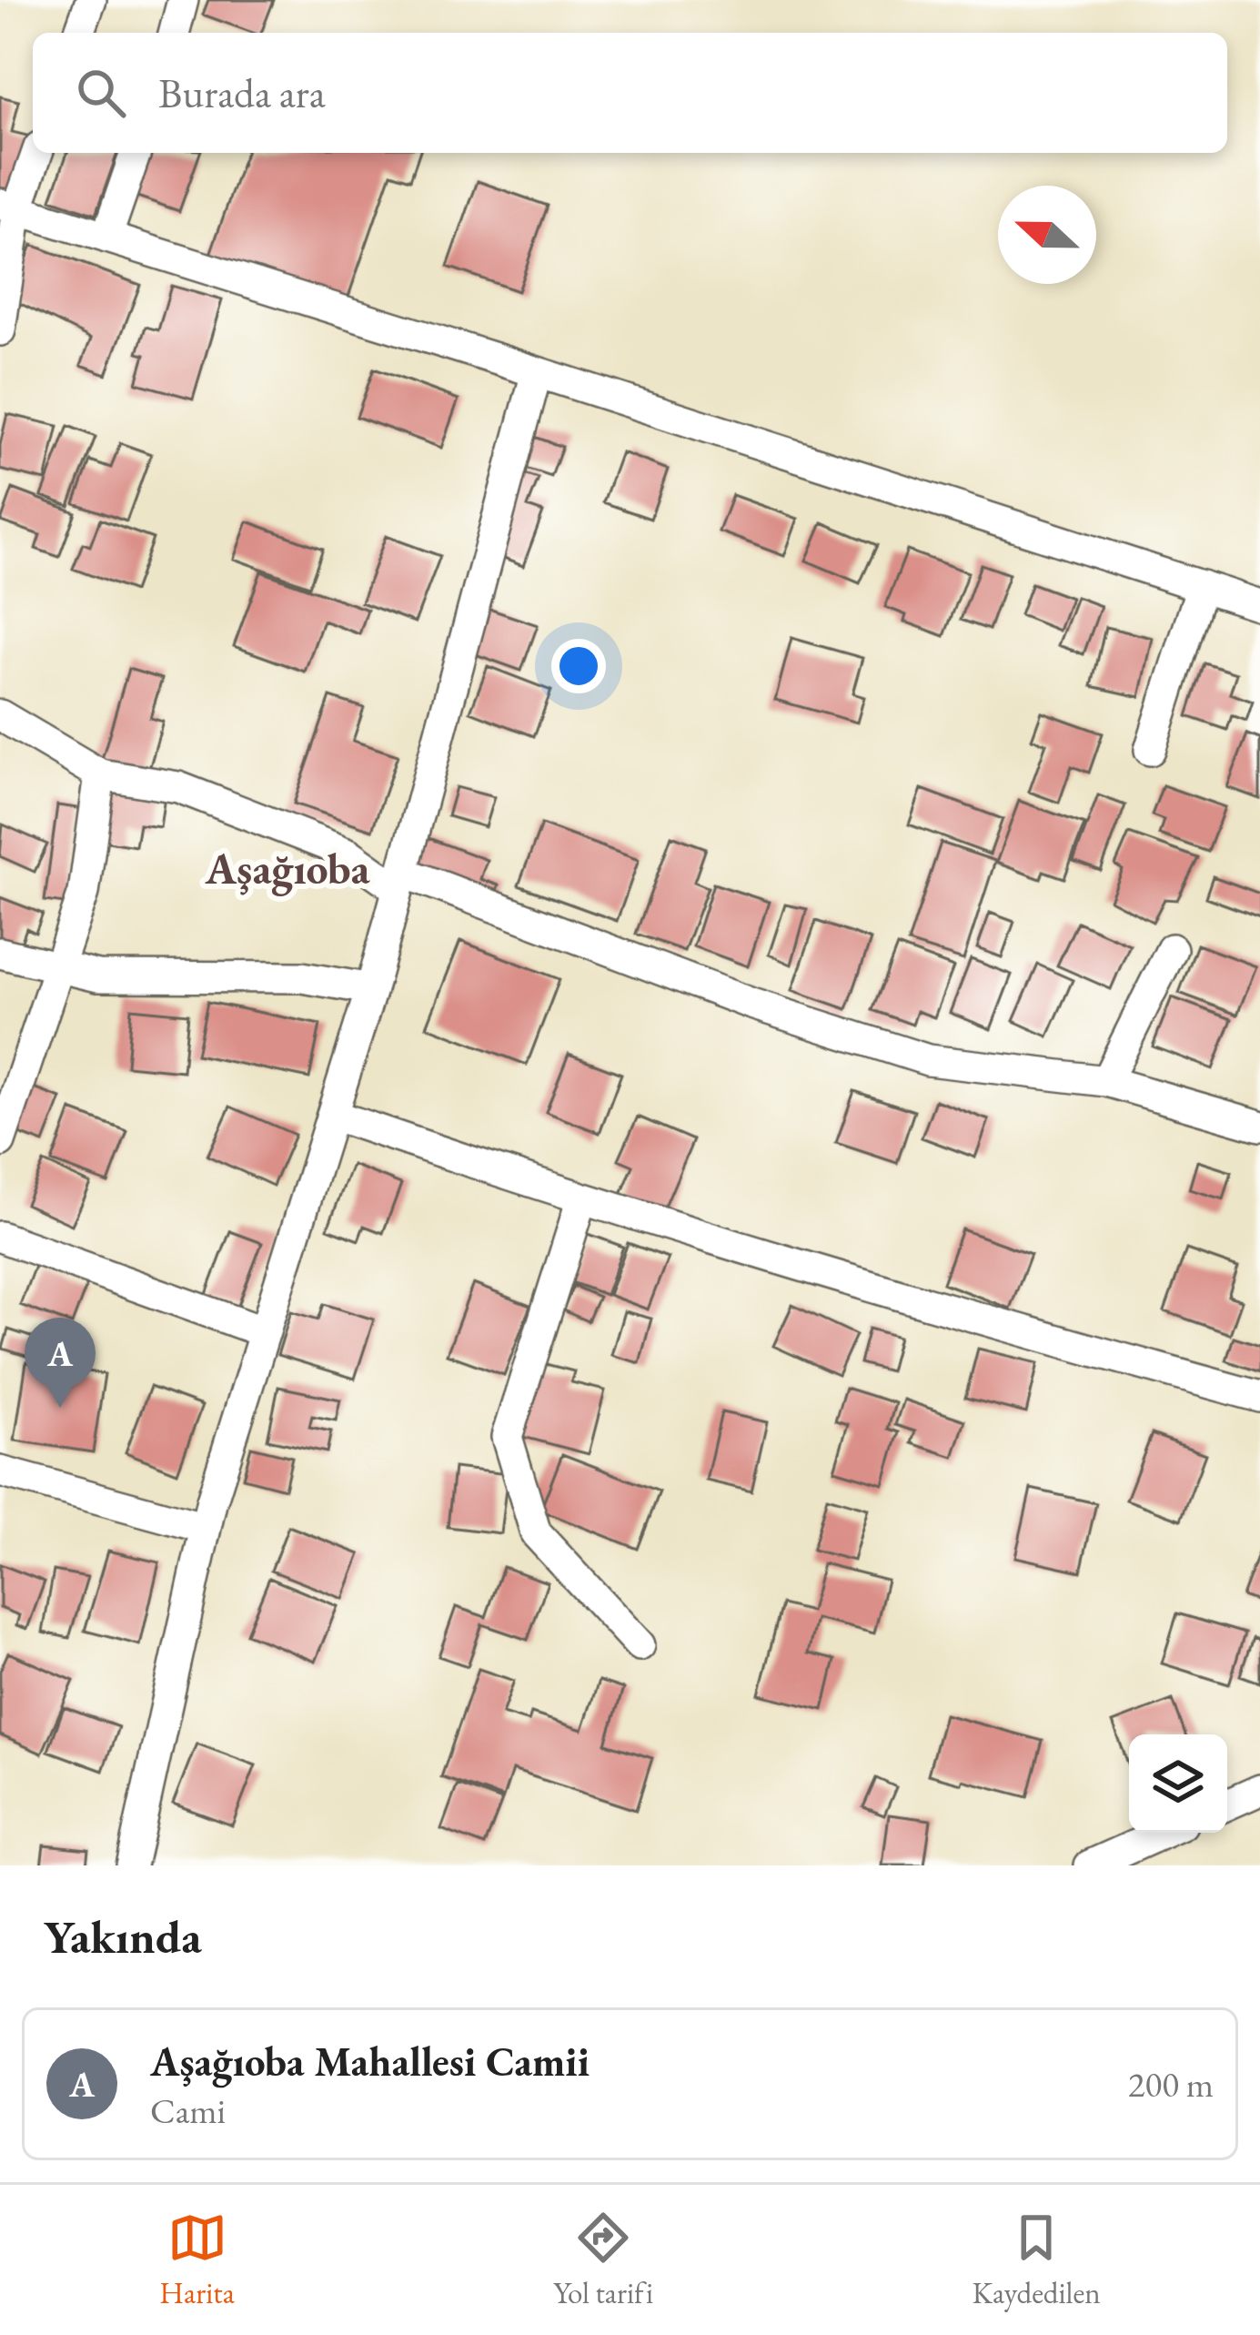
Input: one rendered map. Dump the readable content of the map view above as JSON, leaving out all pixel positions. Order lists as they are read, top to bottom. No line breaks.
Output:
{"districts":["Aşağıoba"],"north":"left","page":{"search":"Burada ara","pins":"A","heading":"Yakında","list":[{"mark":"A","name":"Aşağıoba Mahallesi Camii","note":"Cami","value":"200 m"}],"nav":["Harita","Yol tarifi","Kaydedilen"]}}
